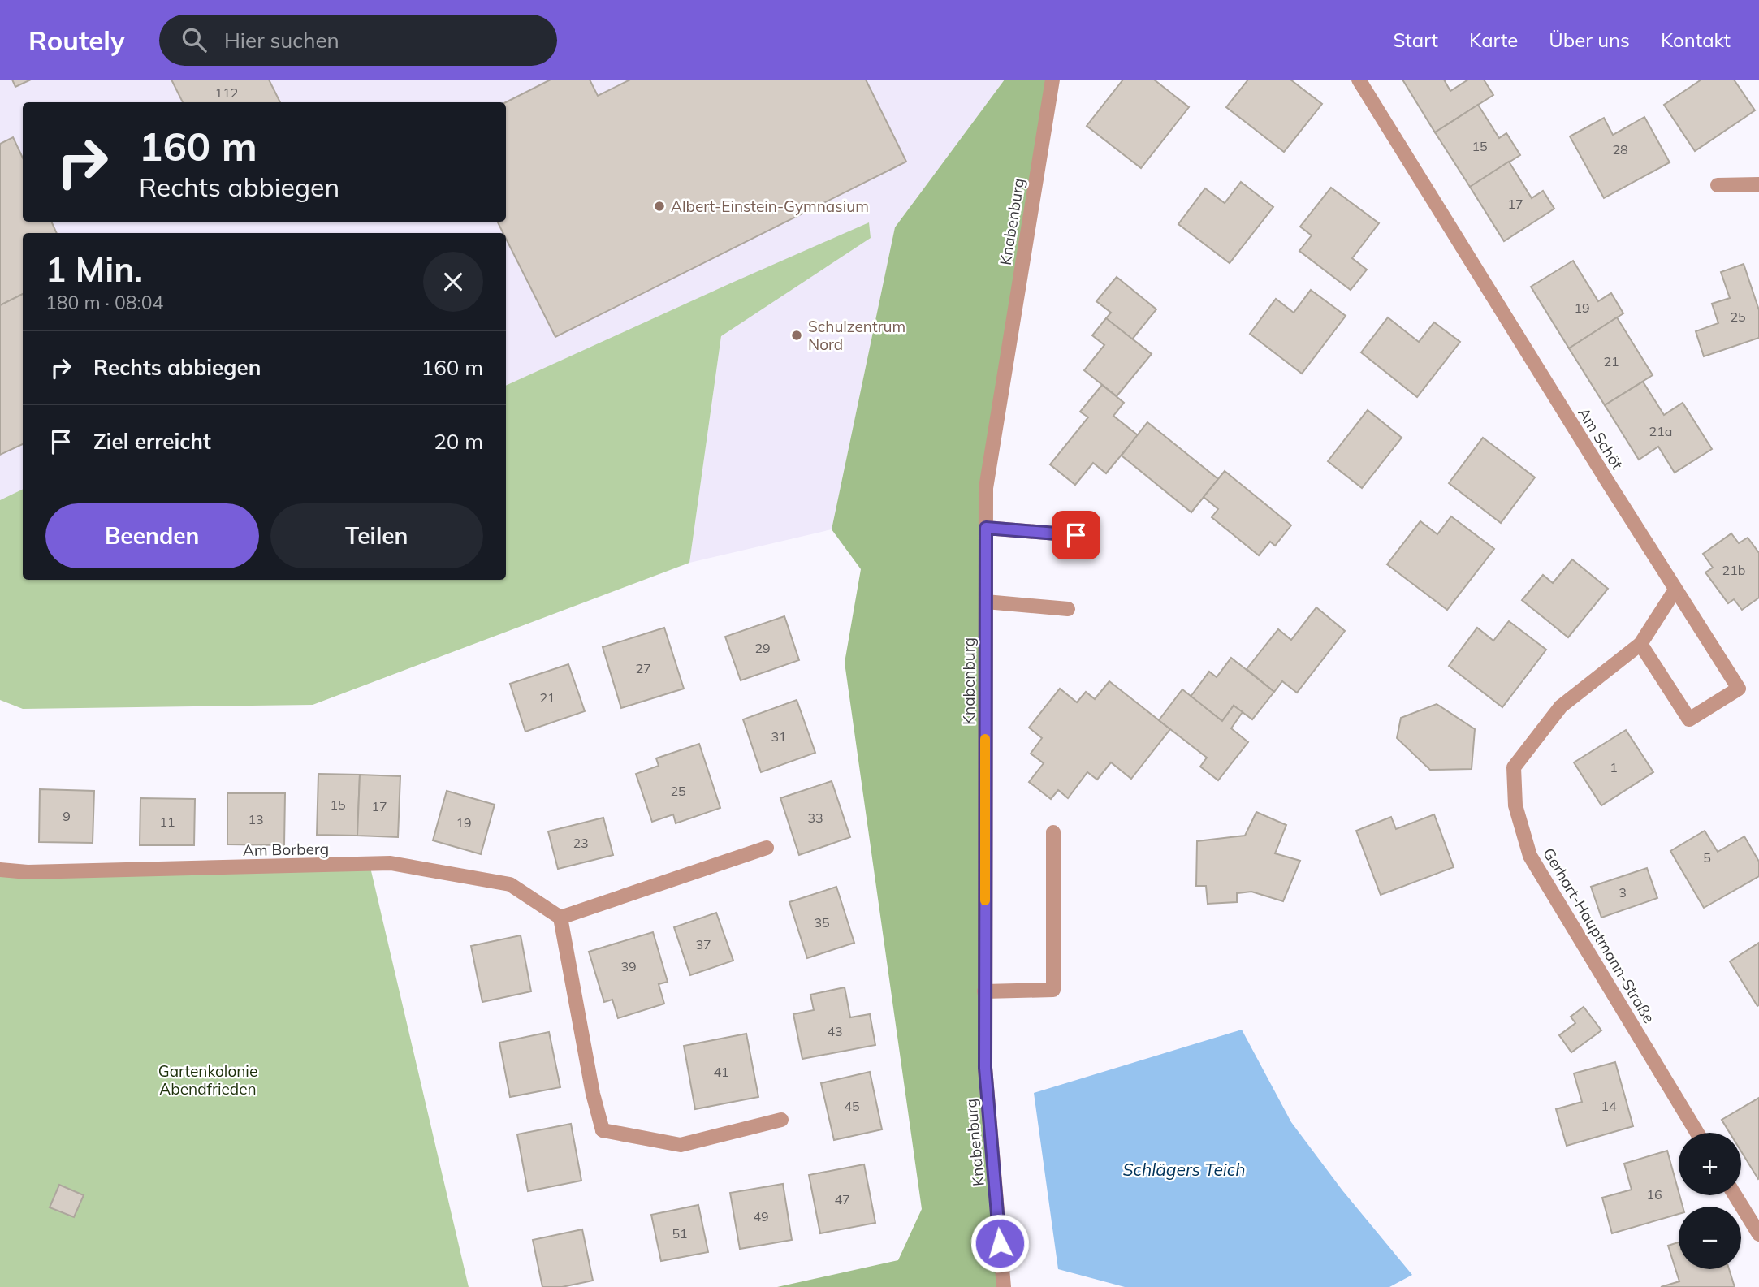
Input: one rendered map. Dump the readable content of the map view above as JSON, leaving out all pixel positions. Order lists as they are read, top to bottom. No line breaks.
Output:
{"streets":{"street":["Knabenburg","Am Schöt","Am Borberg","Gerhart-Hauptmann-Straße"]},"crossings":[["Am Schöt","Gerhart-Hauptmann-Straße"]],"water":["Schlägers Teich"],"parks":["Gartenkolonie Abendfrieden"],"places":["Albert-Einstein-Gymnasium","Schulzentrum Nord"],"house_numbers":["112","15","28","17","19","25","21","21a","21b","29","27","21","31","1","25","15","17","9","33","13","11","19","23","5","3","35","37","39","43","41","45","14","16","47","49","51"],"page":{"header":"Routely","search":"Hier suchen","nav":["Start","Karte","Über uns","Kontakt"],"turn":["160 m","Rechts abbiegen"],"heading":["1 Min.","180 m · 08:04"],"list":[{"name":"Rechts abbiegen","value":"160 m"},{"name":"Ziel erreicht","value":"20 m"}],"buttons":["Beenden","Teilen"],"map_buttons":["+","−"]}}
